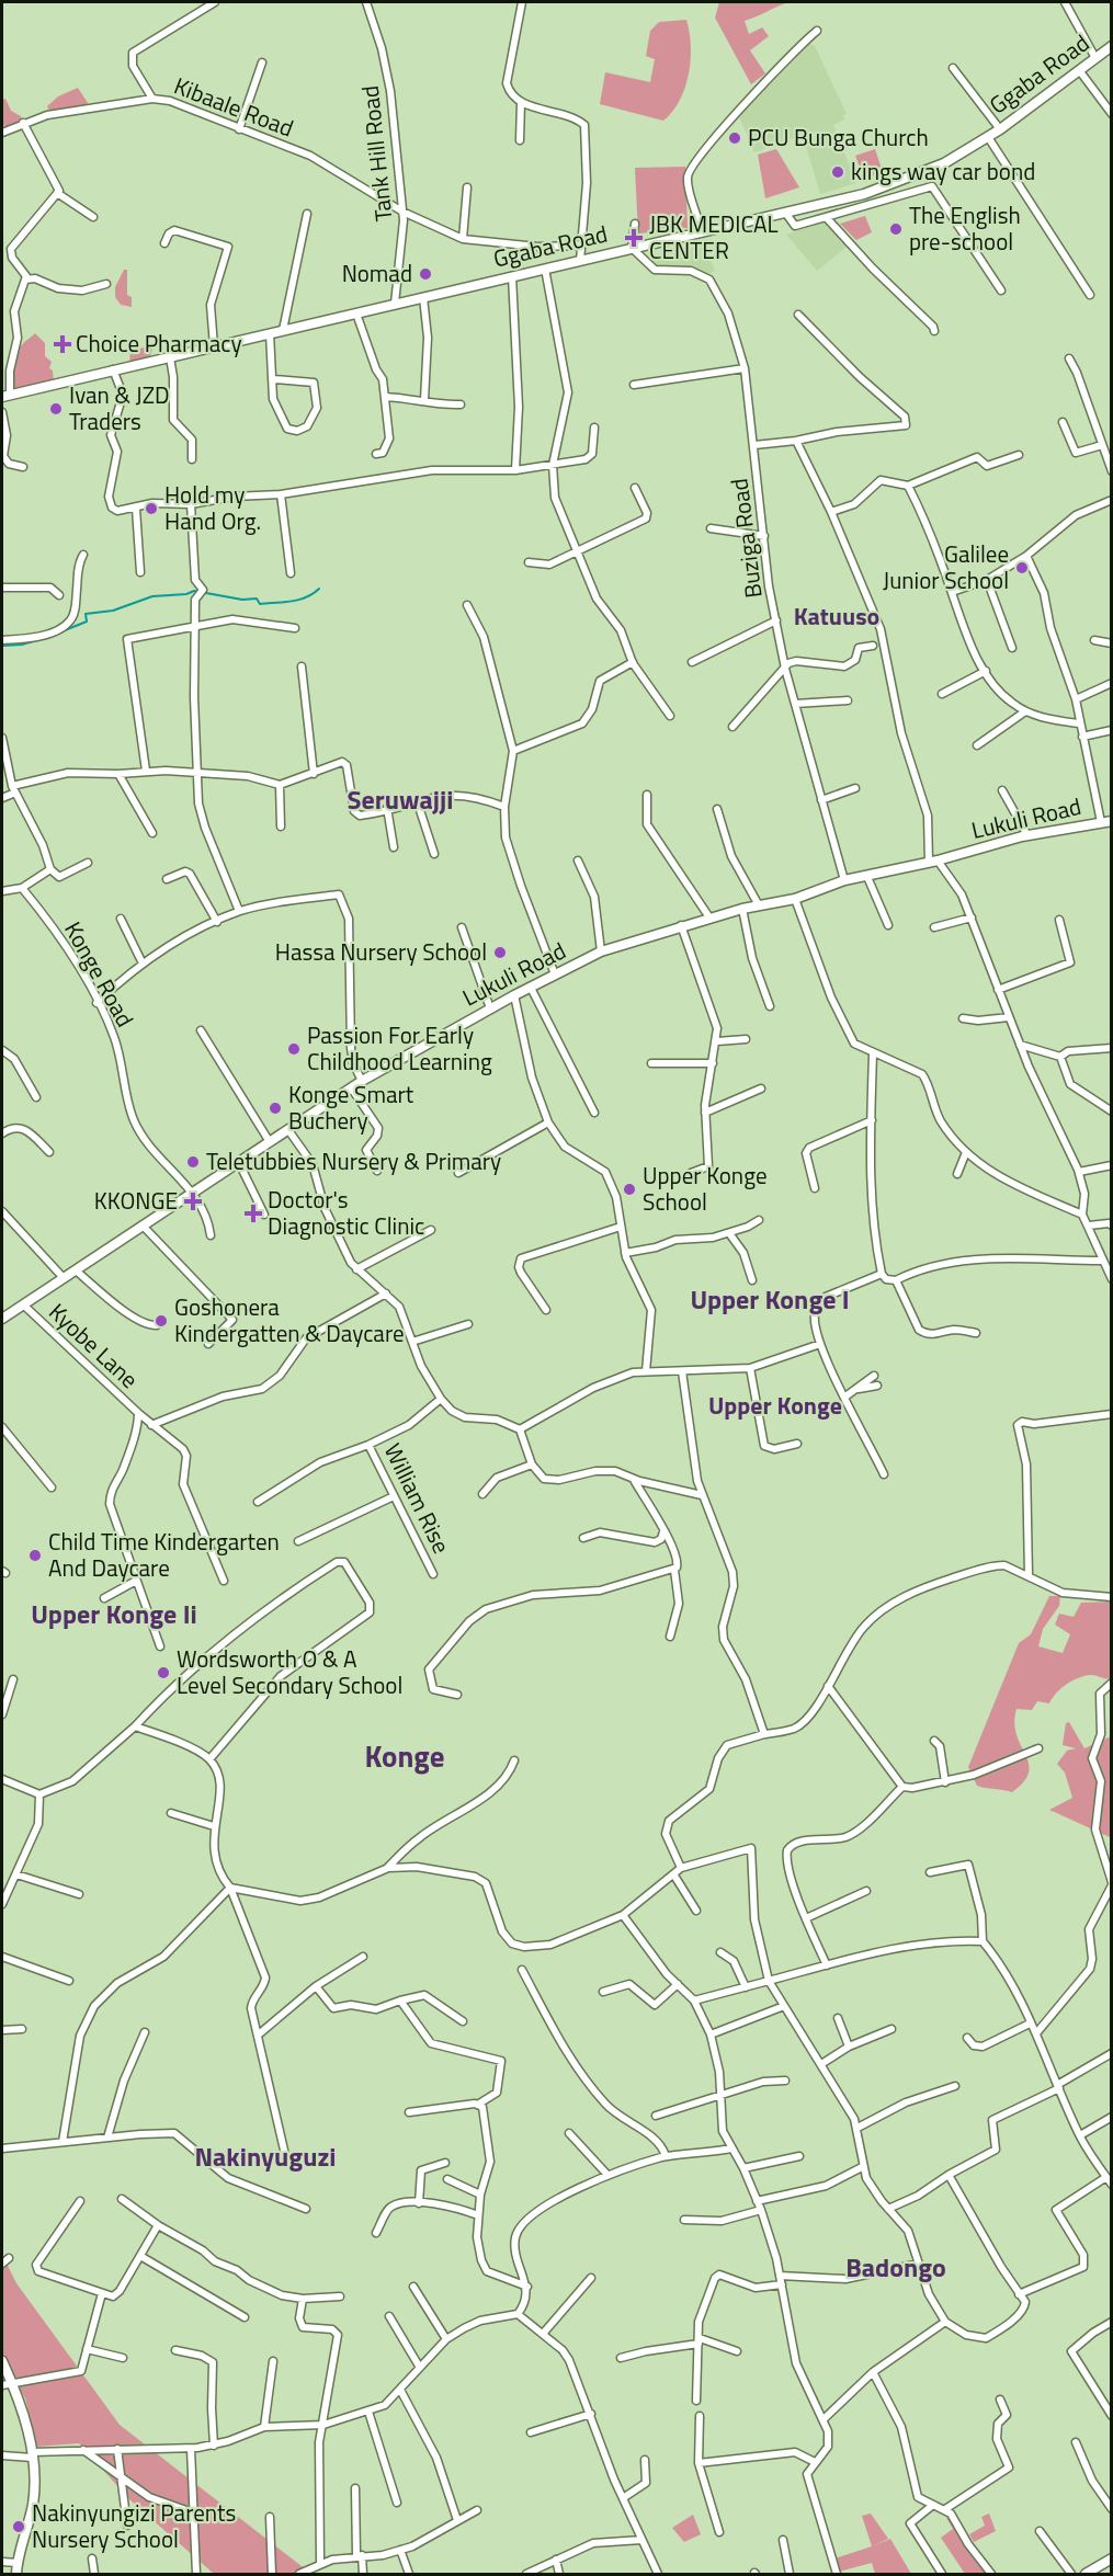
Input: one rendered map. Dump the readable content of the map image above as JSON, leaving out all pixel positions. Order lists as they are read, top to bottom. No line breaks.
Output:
{"streets":{"street":["Ggaba Road","Kibaale Road","Tank Hill Road","Buziga Road","Lukuli Road","Konge Road","Kyobe Lane","William Rise"]},"crossings":[["Ggaba Road","Tank Hill Road"],["Ggaba Road","Buziga Road"],["Kibaale Road","Tank Hill Road"],["Buziga Road","Lukuli Road"],["Lukuli Road","Konge Road"],["Lukuli Road","Kyobe Lane"]],"districts":["Katuuso","Seruwajji","Upper Konge I","Upper Konge","Upper Konge Ii","Konge","Nakinyuguzi","Badongo"],"places":{"other":["PCU Bunga Church","kings way car bond","The English pre-school","Nomad","Ivan & JZD Traders","Hold my Hand Org.","Galilee Junior School","Hassa Nursery School","Passion For Early Childhood Learning","Konge Smart Buchery","Teletubbies Nursery & Primary","Upper Konge School","Goshonera Kindergatten & Daycare","Child Time Kindergarten And Daycare","Wordsworth O & A Level Secondary School","Nakinyungizi Parents Nursery School"],"health":["JBK MEDICAL CENTER","Choice Pharmacy","KKONGE","Doctor's Diagnostic Clinic"]}}
